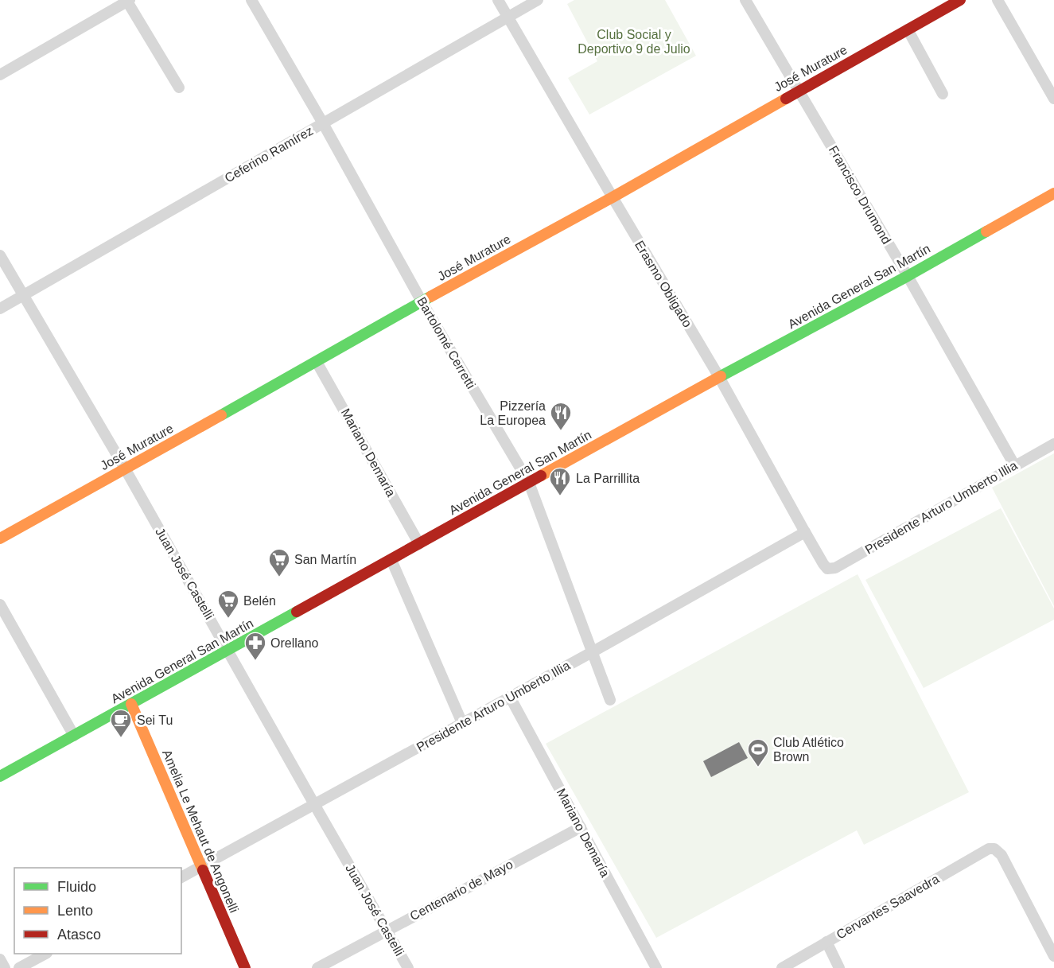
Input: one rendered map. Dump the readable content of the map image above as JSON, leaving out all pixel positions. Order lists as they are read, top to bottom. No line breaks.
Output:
{"streets":{"street":["José Murature","Ceferino Ramírez","Francisco Drumond","Erasmo Obligado","Avenida General San Martín","Bartolomé Cerretti","Mariano Demaría","Presidente Arturo Umberto Illia","Juan José Castelli","Amelia Le Mehaut de Angonelli","Centenario de Mayo","Cervantes Saavedra"]},"crossings":[["José Murature","Francisco Drumond"],["José Murature","Erasmo Obligado"],["José Murature","Bartolomé Cerretti"],["José Murature","Mariano Demaría"],["José Murature","Juan José Castelli"],["Ceferino Ramírez","Erasmo Obligado"],["Ceferino Ramírez","Bartolomé Cerretti"],["Ceferino Ramírez","Juan José Castelli"],["Francisco Drumond","Avenida General San Martín"],["Francisco Drumond","Presidente Arturo Umberto Illia"],["Erasmo Obligado","Avenida General San Martín"],["Erasmo Obligado","Presidente Arturo Umberto Illia"],["Avenida General San Martín","Bartolomé Cerretti"],["Avenida General San Martín","Mariano Demaría"],["Avenida General San Martín","Juan José Castelli"],["Avenida General San Martín","Amelia Le Mehaut de Angonelli"],["Bartolomé Cerretti","Presidente Arturo Umberto Illia"],["Mariano Demaría","Presidente Arturo Umberto Illia"],["Mariano Demaría","Centenario de Mayo"],["Presidente Arturo Umberto Illia","Juan José Castelli"],["Presidente Arturo Umberto Illia","Amelia Le Mehaut de Angonelli"],["Juan José Castelli","Centenario de Mayo"]],"parks":["Club Social y Deportivo 9 de Julio"],"places":{"restaurant":["Pizzería La Europea","La Parrillita"],"supermarket":["San Martín","Belén"],"pharmacy":["Orellano"],"cafe":["Sei Tu"],"sports":["Club Atlético Brown"]},"legend":["Fluido","Lento","Atasco"]}
